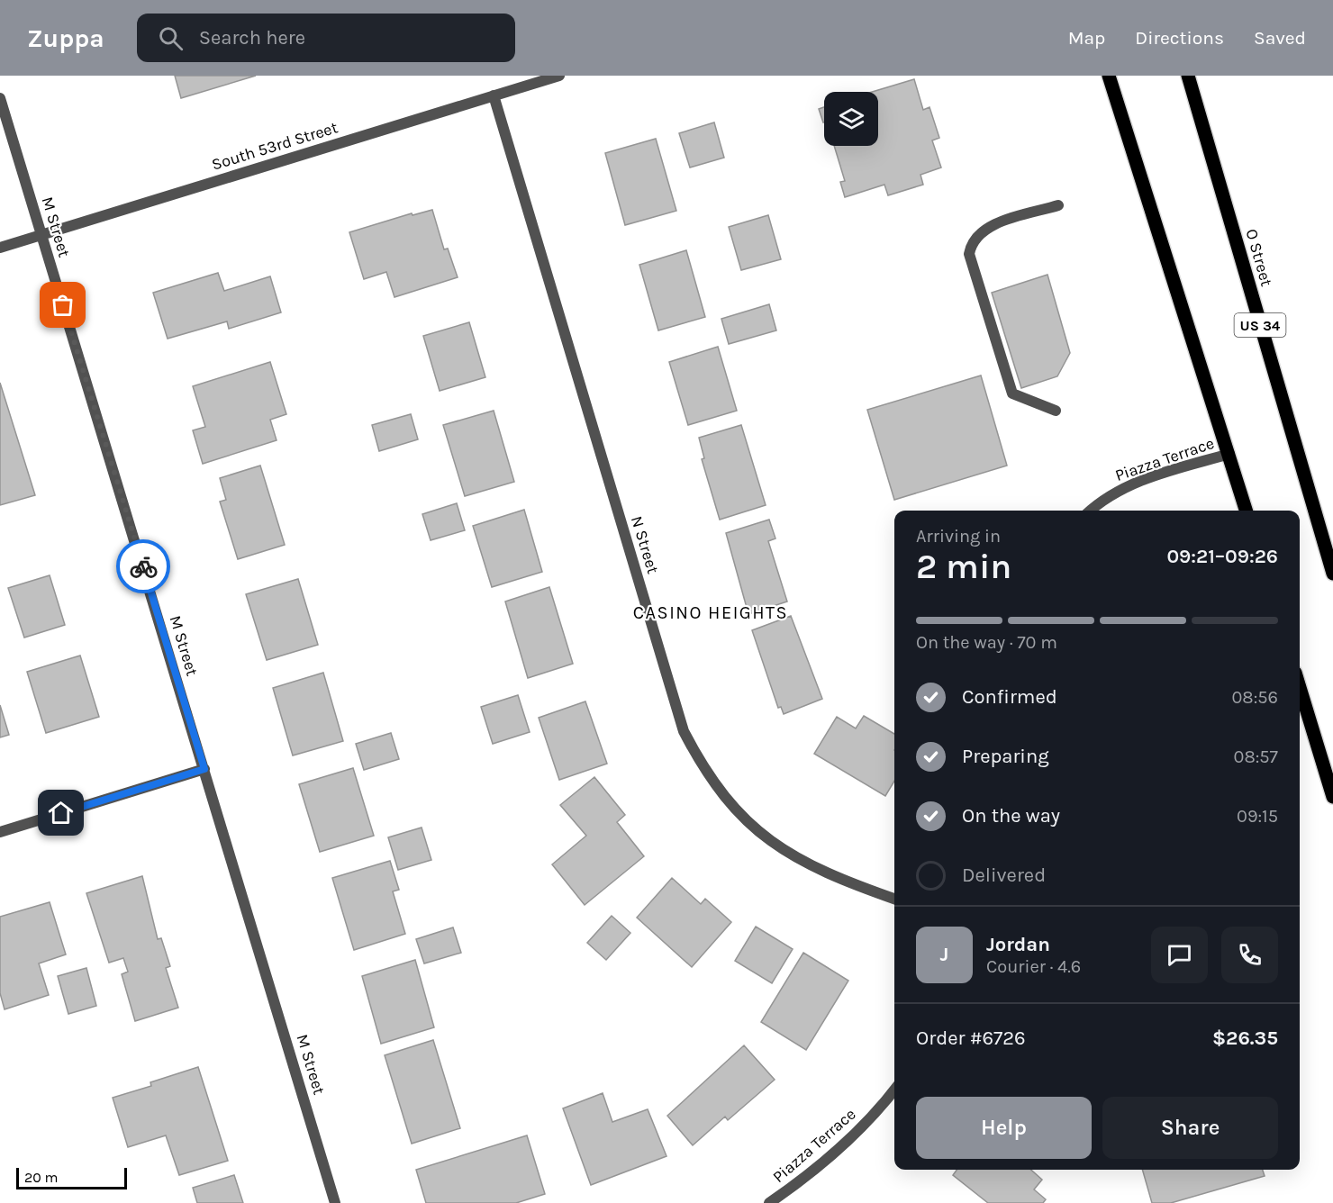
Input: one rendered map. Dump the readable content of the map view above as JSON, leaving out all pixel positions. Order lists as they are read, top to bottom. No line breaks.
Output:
{"streets":{"main road":["O Street","US 34"],"street":["South 53rd Street","M Street","Piazza Terrace","N Street"]},"crossings":[["South 53rd Street","M Street"],["South 53rd Street","N Street"]],"districts":["CASINO HEIGHTS"],"scale_bar":"20 m","page":{"header":"Zuppa","search":"Search here","nav":["Map","Directions","Saved"],"heading":["2 min","Arriving in","09:21–09:26"],"panel":["Jordan","Courier · 4.6","Order #6726","$26.35"],"bar":"On the way · 70 m","list":[["Confirmed","08:56"],["Preparing","08:57"],["On the way","09:15"],"Delivered"],"round":"J","buttons":["Help","Share"],"scale":"20 m"}}
